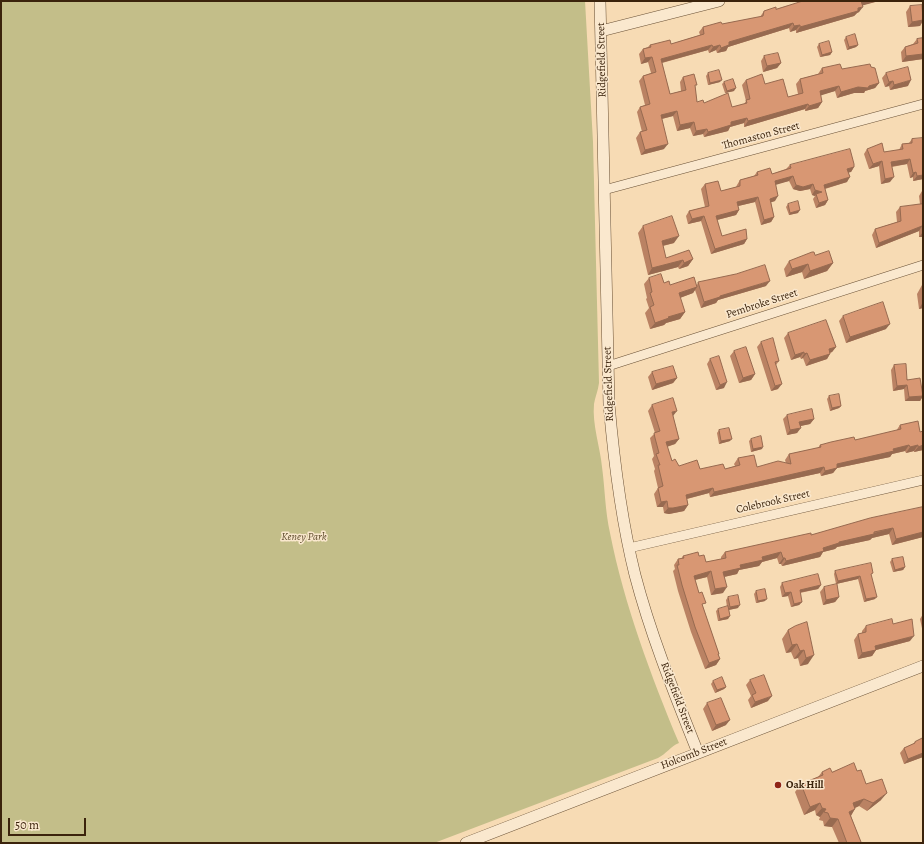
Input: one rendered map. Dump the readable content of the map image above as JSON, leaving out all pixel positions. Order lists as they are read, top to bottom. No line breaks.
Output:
{"streets":{"street":["Ridgefield Street","Thomaston Street","Pembroke Street","Colebrook Street","Holcomb Street"]},"crossings":[["Ridgefield Street","Thomaston Street"],["Ridgefield Street","Pembroke Street"],["Ridgefield Street","Colebrook Street"],["Ridgefield Street","Holcomb Street"]],"parks":["Keney Park"],"places":["Oak Hill"],"scale_bar":"50 m"}
